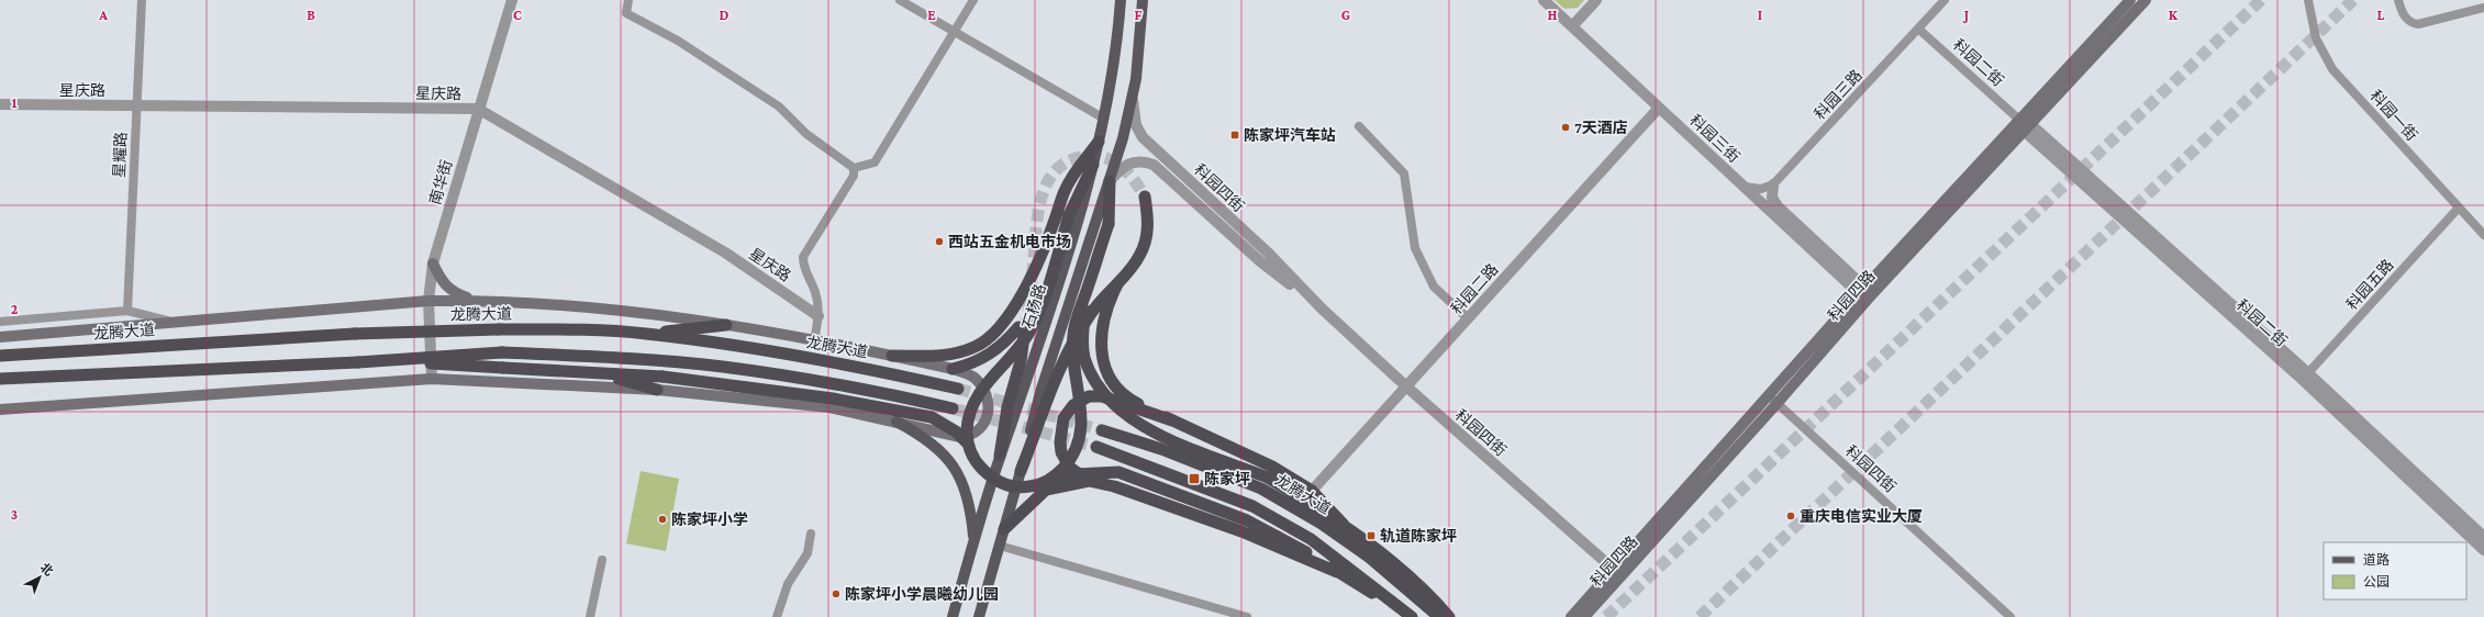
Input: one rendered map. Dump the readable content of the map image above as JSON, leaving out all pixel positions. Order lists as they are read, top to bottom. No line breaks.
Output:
{"streets":{"highway":["龙腾大道"],"main road":["科园四路","石杨路"],"street":["科园二街","星庆路","科园三路","科园一街","科园三街","星耀路","南华街","科园四街","科园五路","科园二路"]},"crossings":[["科园二街","科园三路"],["科园二街","科园五路"],["科园二街","科园四路"],["星庆路","星耀路"],["星庆路","南华街"],["科园一街","科园五路"],["科园三街","科园二路"],["科园三街","科园四路"],["科园四街","科园二路"],["科园四街","科园四路"],["科园四街","石杨路"]],"places":{"other":["7天酒店","西站五金机电市场","重庆电信实业大厦","陈家坪小学","陈家坪小学晨曦幼儿园"],"transit":["陈家坪汽车站","陈家坪","轨道陈家坪"]},"legend":["道路","公园"],"north":"top right","grid":{"columns":["A","B","C","D","E","F","G","H","I","J","K","L"],"rows":["1","2","3"]}}
